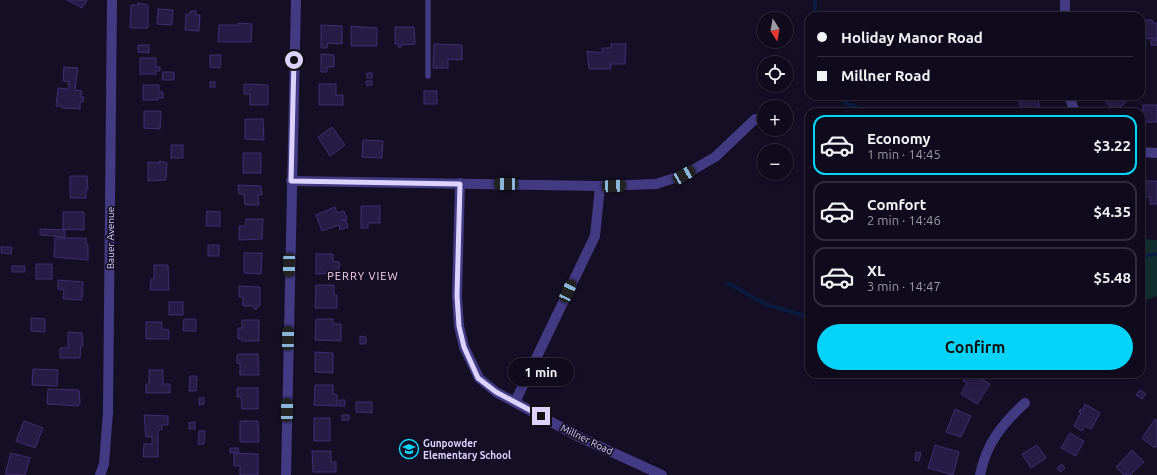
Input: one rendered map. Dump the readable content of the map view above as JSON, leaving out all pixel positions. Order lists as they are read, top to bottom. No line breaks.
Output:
{"streets":{"street":["Bauer Avenue","Millner Road"]},"districts":["PERRY VIEW"],"places":{"school or university":["Gunpowder Elementary School"]},"north":"bottom","page":{"map_buttons":["+","−"],"banner":["Holiday Manor Road","Millner Road"],"list":[{"name":"Economy","note":"1 min · 14:45","value":"$3.22"},{"name":"Comfort","note":"2 min · 14:46","value":"$4.35"},{"name":"XL","note":"3 min · 14:47","value":"$5.48"}],"buttons":"Confirm","bubble":"1 min"}}
